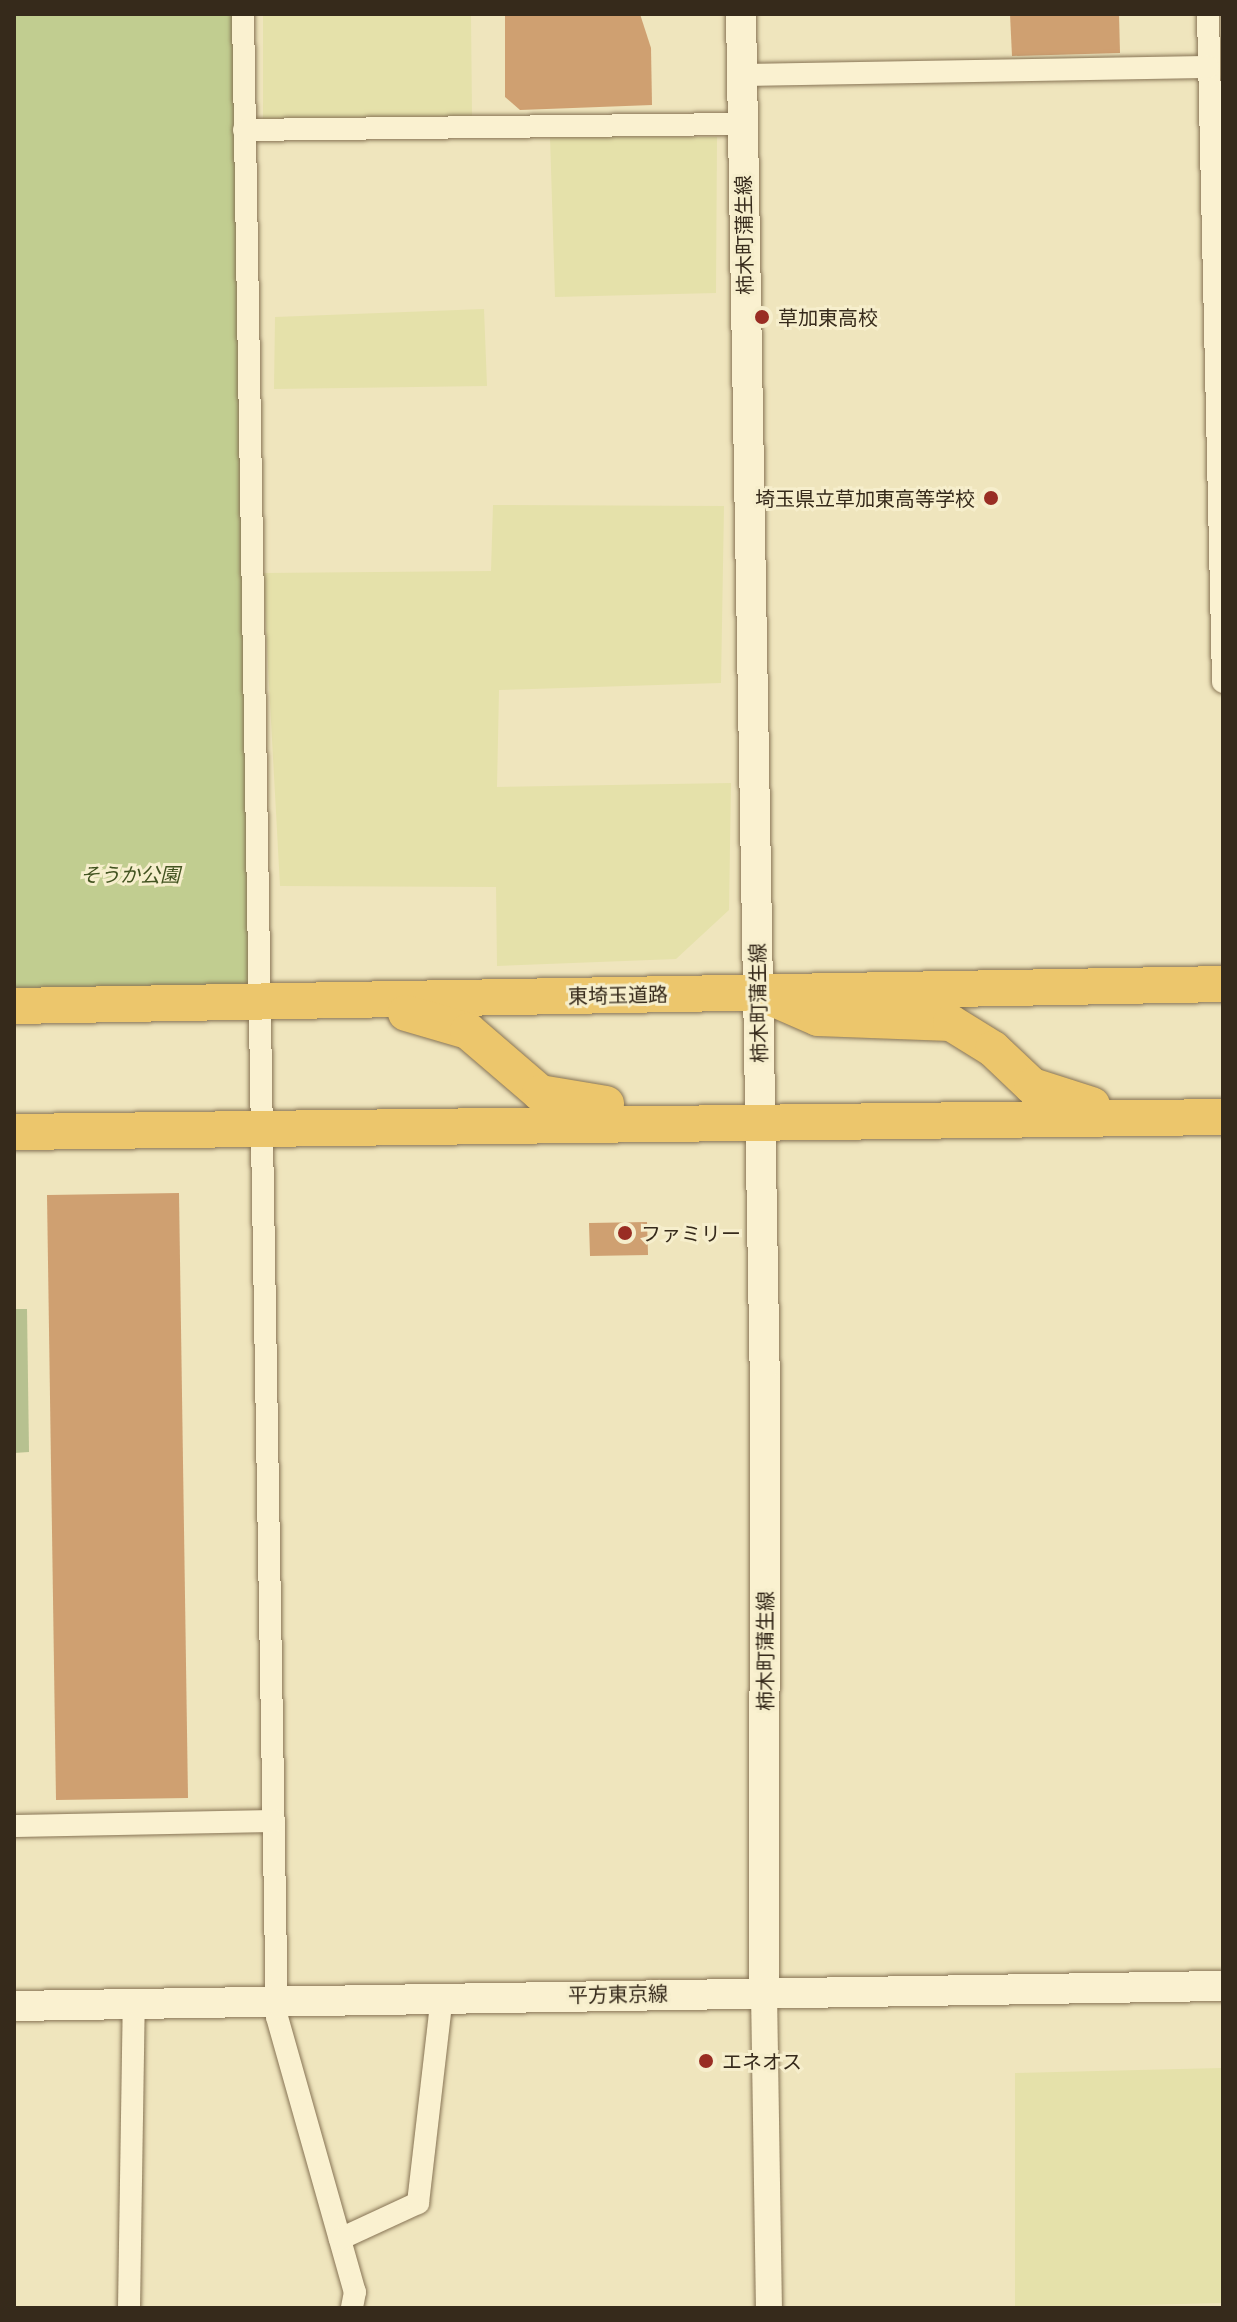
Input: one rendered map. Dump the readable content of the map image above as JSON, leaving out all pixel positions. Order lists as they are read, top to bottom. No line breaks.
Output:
{"streets":{"highway":["東埼玉道路"],"main road":["柿木町蒲生線","平方東京線"]},"crossings":[["柿木町蒲生線","東埼玉道路"],["柿木町蒲生線","平方東京線"]],"parks":["そうか公園"],"places":["草加東高校","埼玉県立草加東高等学校","ファミリー","エネオス"]}
